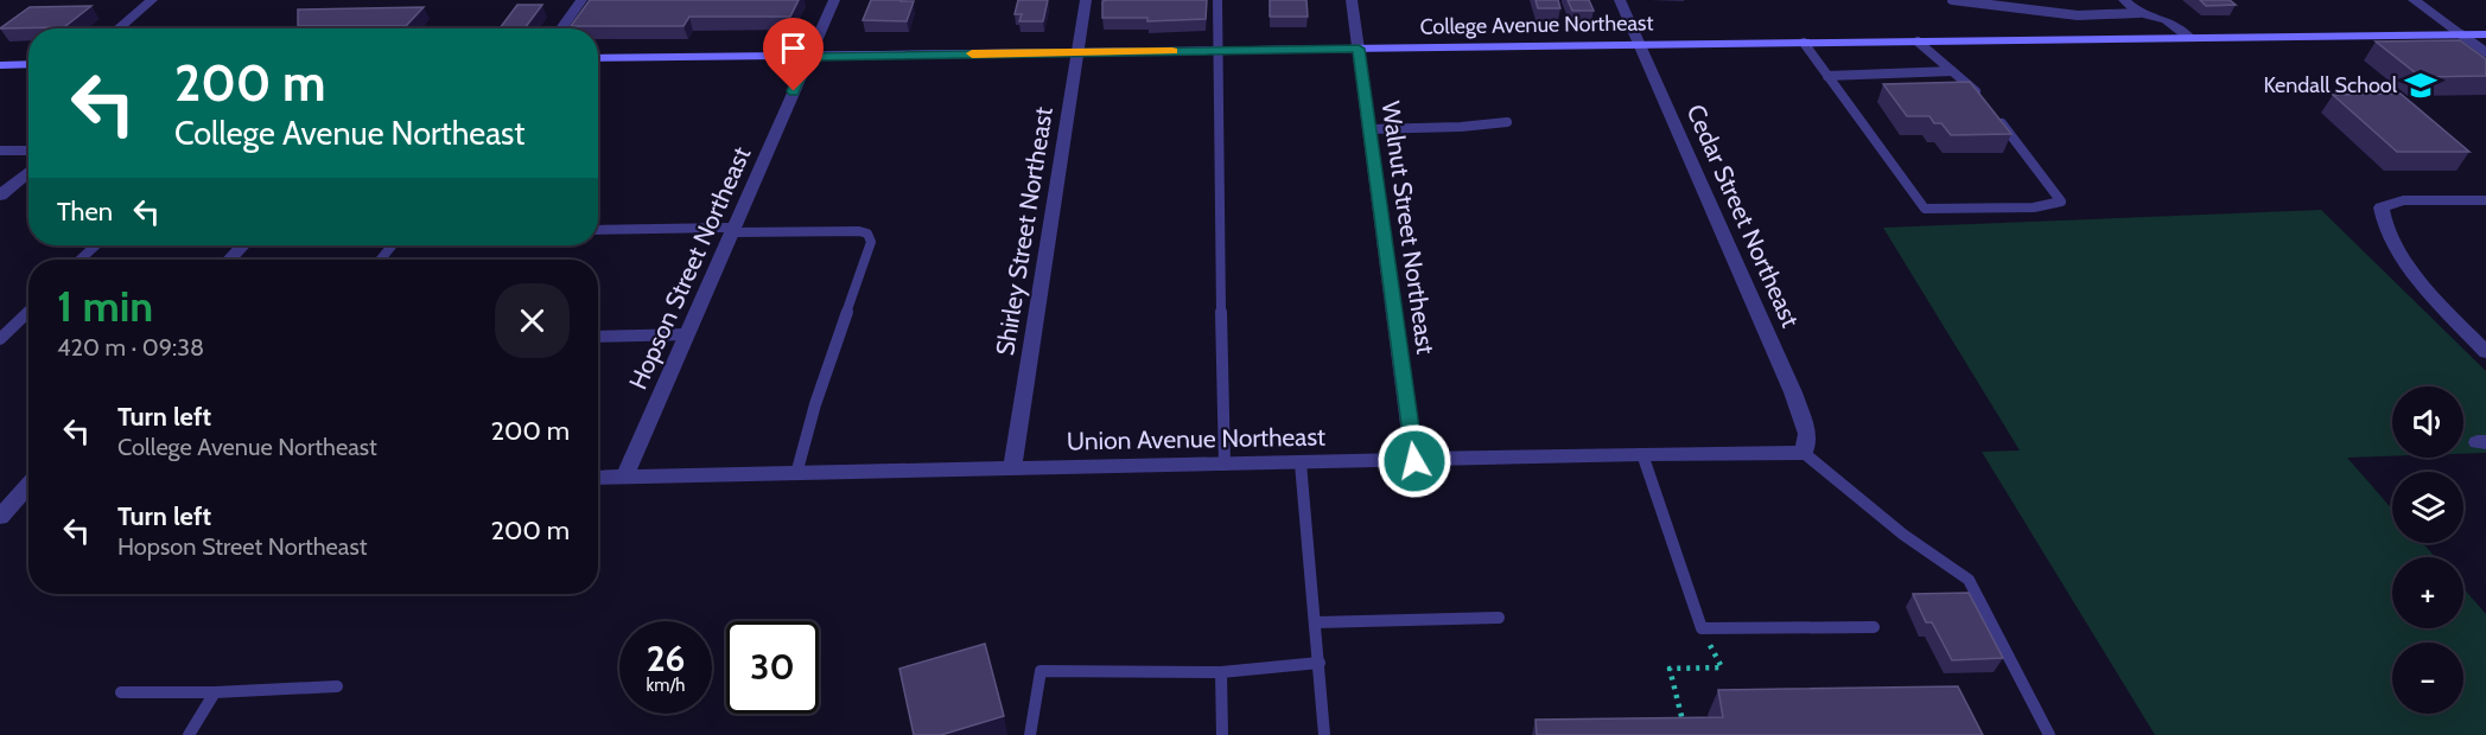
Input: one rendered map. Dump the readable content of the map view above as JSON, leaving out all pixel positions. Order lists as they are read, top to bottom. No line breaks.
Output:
{"streets":{"main road":["College Avenue Northeast"],"street":["Cedar Street Northeast","Walnut Street Northeast","Shirley Street Northeast","Hopson Street Northeast","Union Avenue Northeast"]},"crossings":[["College Avenue Northeast","Cedar Street Northeast"],["College Avenue Northeast","Walnut Street Northeast"],["College Avenue Northeast","Shirley Street Northeast"],["College Avenue Northeast","Hopson Street Northeast"],["Cedar Street Northeast","Union Avenue Northeast"],["Walnut Street Northeast","Union Avenue Northeast"],["Shirley Street Northeast","Union Avenue Northeast"],["Hopson Street Northeast","Union Avenue Northeast"]],"places":{"school or university":["Kendall School"]},"page":{"turn":["200 m","College Avenue Northeast"],"then":"Then","heading":["1 min","420 m · 09:38"],"list":[{"name":"Turn left","note":"College Avenue Northeast","value":"200 m"},{"name":"Turn left","note":"Hopson Street Northeast","value":"200 m"}],"map_buttons":["+","−"],"speed":"26 km/h","limit":"30"}}
